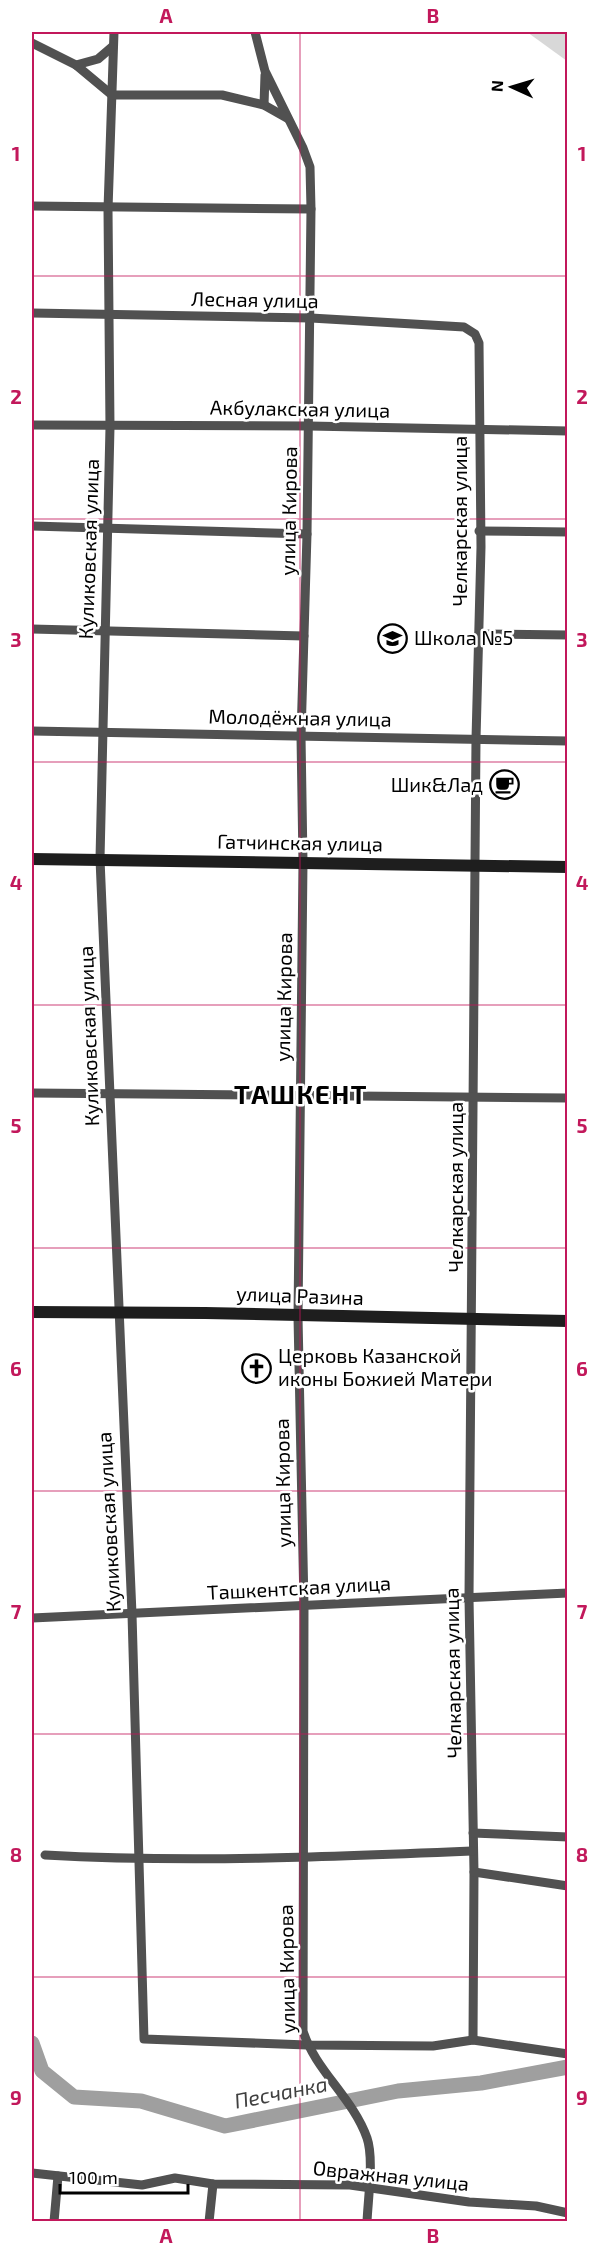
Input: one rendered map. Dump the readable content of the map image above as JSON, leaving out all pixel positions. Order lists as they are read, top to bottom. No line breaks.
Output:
{"streets":{"street":["Лесная улица","Акбулакская улица","улица Кирова","Челкарская улица","Куликовская улица","Молодёжная улица","Гатчинская улица","улица Разина","Ташкентская улица","Овражная улица"]},"crossings":[["Лесная улица","улица Кирова"],["Лесная улица","Челкарская улица"],["Лесная улица","Куликовская улица"],["Акбулакская улица","улица Кирова"],["Акбулакская улица","Челкарская улица"],["Акбулакская улица","Куликовская улица"],["улица Кирова","Куликовская улица"],["улица Кирова","Молодёжная улица"],["улица Кирова","Гатчинская улица"],["улица Кирова","улица Разина"],["улица Кирова","Ташкентская улица"],["Челкарская улица","Молодёжная улица"],["Челкарская улица","Гатчинская улица"],["Челкарская улица","улица Разина"],["Челкарская улица","Ташкентская улица"],["Куликовская улица","Молодёжная улица"],["Куликовская улица","Гатчинская улица"],["Куликовская улица","улица Разина"],["Куликовская улица","Ташкентская улица"]],"districts":["ТАШКЕНТ"],"water":["Песчанка"],"places":{"school or university":["Школа №5"],"cafe":["Шик&Лад"],"church":["Церковь Казанской иконы Божией Матери"]},"scale_bar":"100 m","north":"left","grid":{"columns":["A","B"],"rows":["1","2","3","4","5","6","7","8","9"]}}
